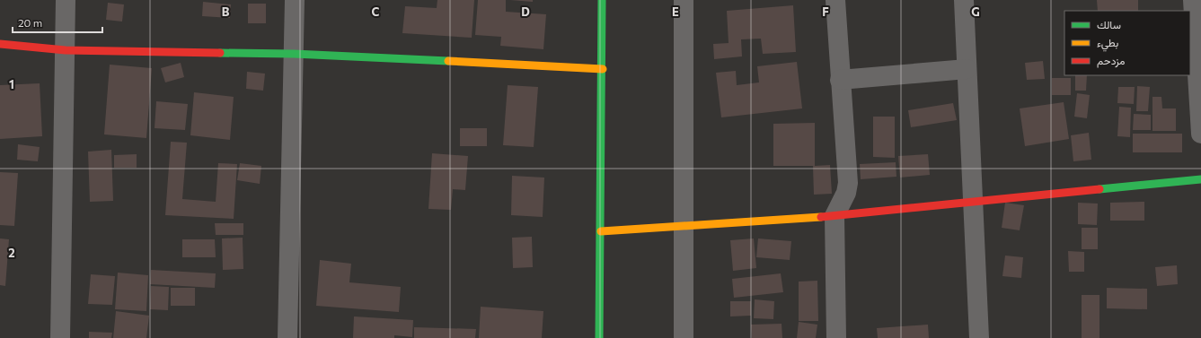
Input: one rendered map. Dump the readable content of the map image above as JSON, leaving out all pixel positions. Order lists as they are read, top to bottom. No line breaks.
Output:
{"legend":["سالك","بطيء","مزدحم"],"scale_bar":"20 m","grid":{"columns":["B","C","D","E","F","G"],"rows":["1","2"]}}
